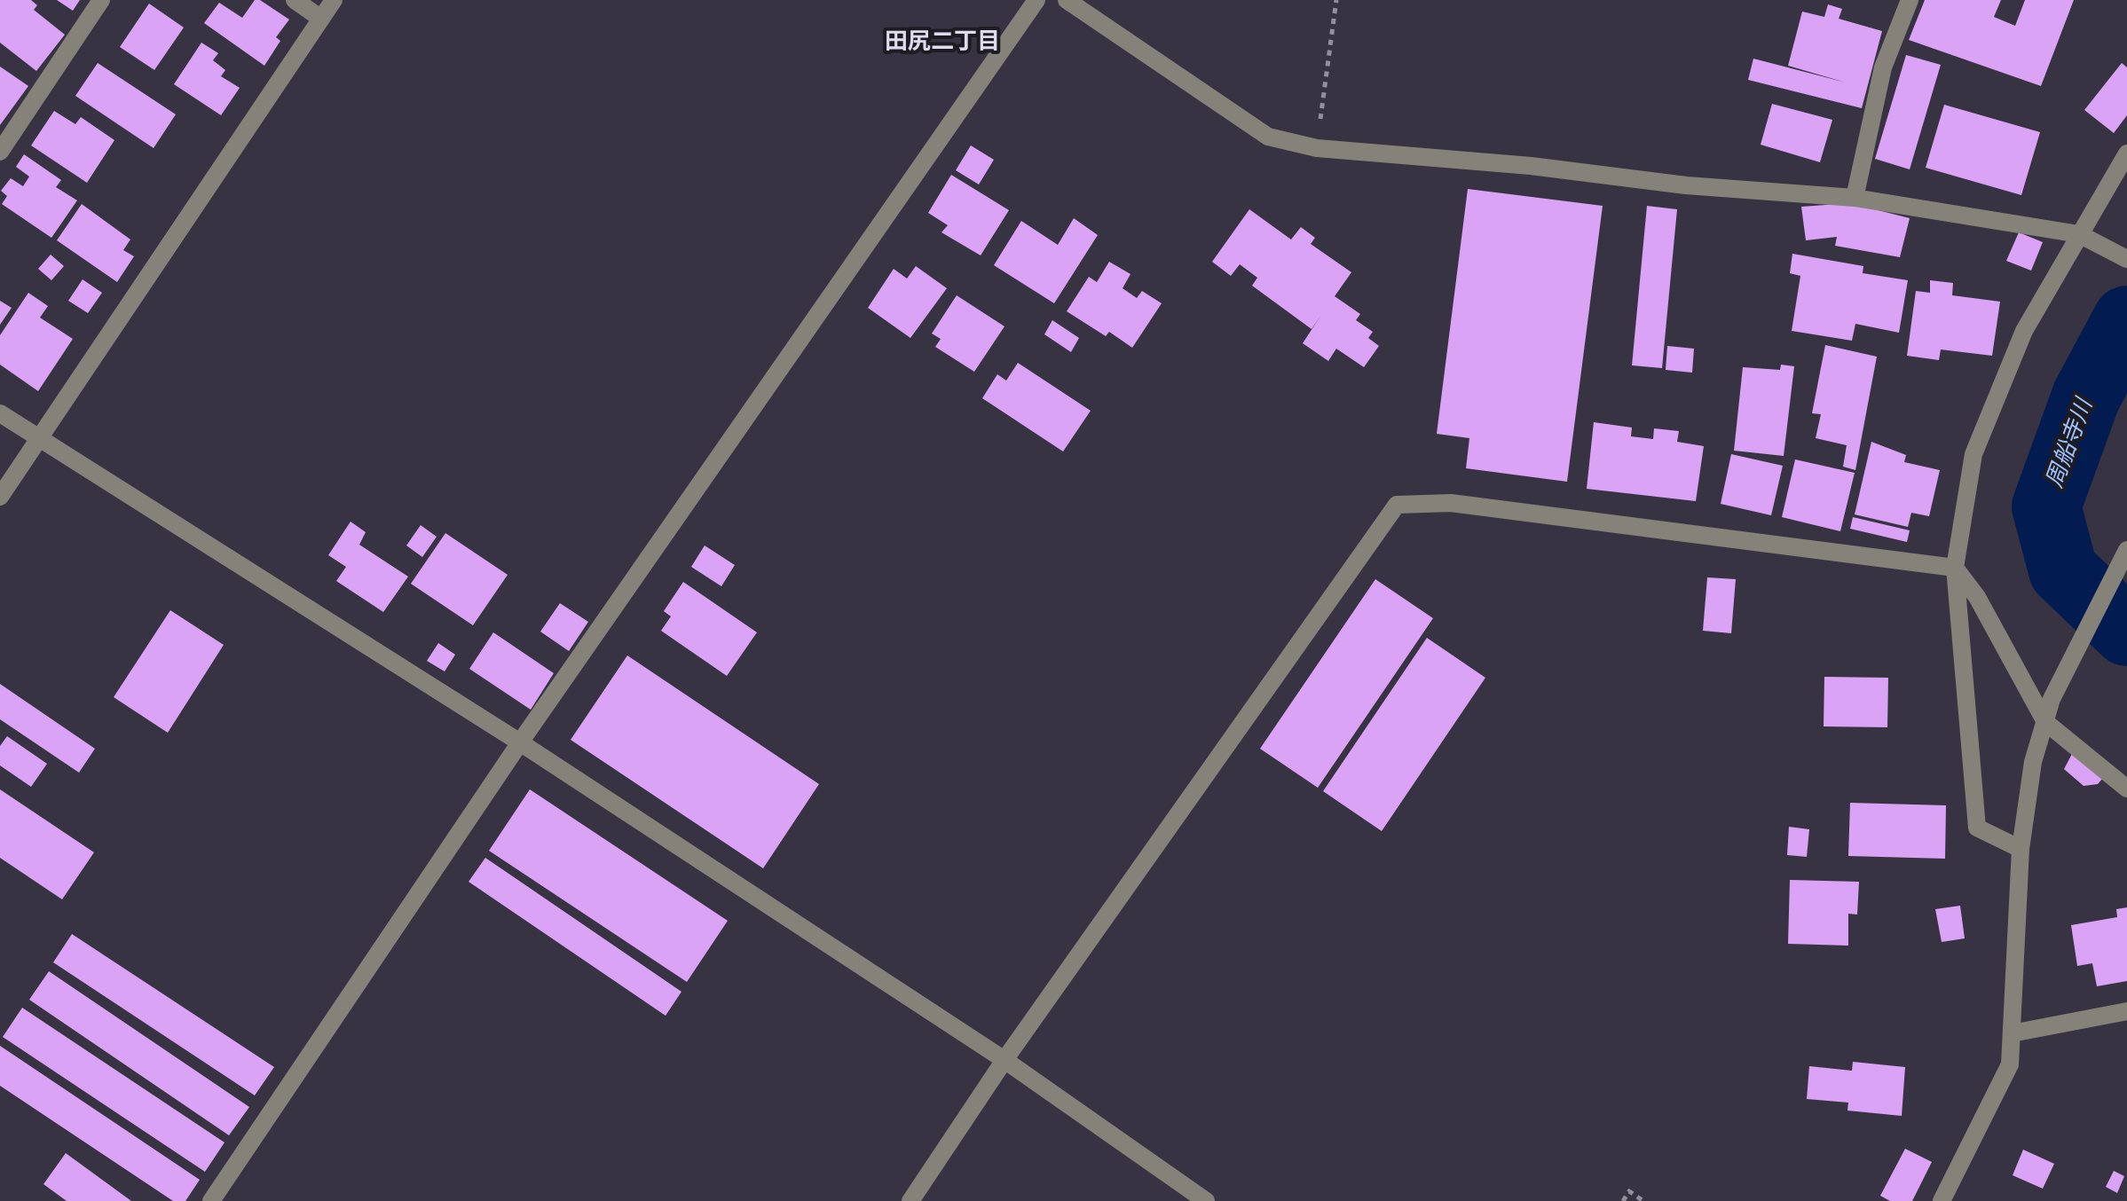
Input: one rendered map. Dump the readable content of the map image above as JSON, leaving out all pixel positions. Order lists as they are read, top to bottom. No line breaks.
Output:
{"districts":["田尻二丁目"],"water":["周船寺川"]}
